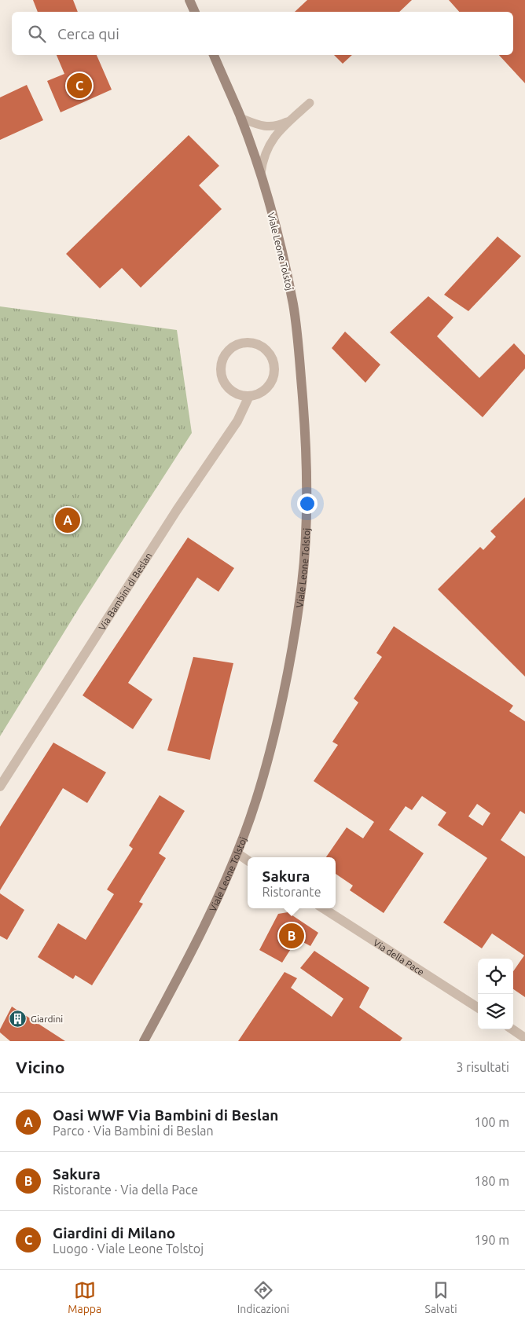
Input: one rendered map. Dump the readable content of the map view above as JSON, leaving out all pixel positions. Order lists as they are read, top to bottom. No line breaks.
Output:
{"streets":{"street":["Viale Leone Tolstoj","Via Bambini di Beslan","Via della Pace"]},"places":{"building":["Giardini"]},"page":{"search":"Cerca qui","pins":["C","A","B"],"popup":["Sakura","Ristorante"],"heading":["Vicino","3 risultati"],"list":[{"mark":"A","name":"Oasi WWF Via Bambini di Beslan","note":"Parco · Via Bambini di Beslan","value":"100 m"},{"mark":"B","name":"Sakura","note":"Ristorante · Via della Pace","value":"180 m"},{"mark":"C","name":"Giardini di Milano","note":"Luogo · Viale Leone Tolstoj","value":"190 m"}],"nav":["Mappa","Indicazioni","Salvati"]}}
